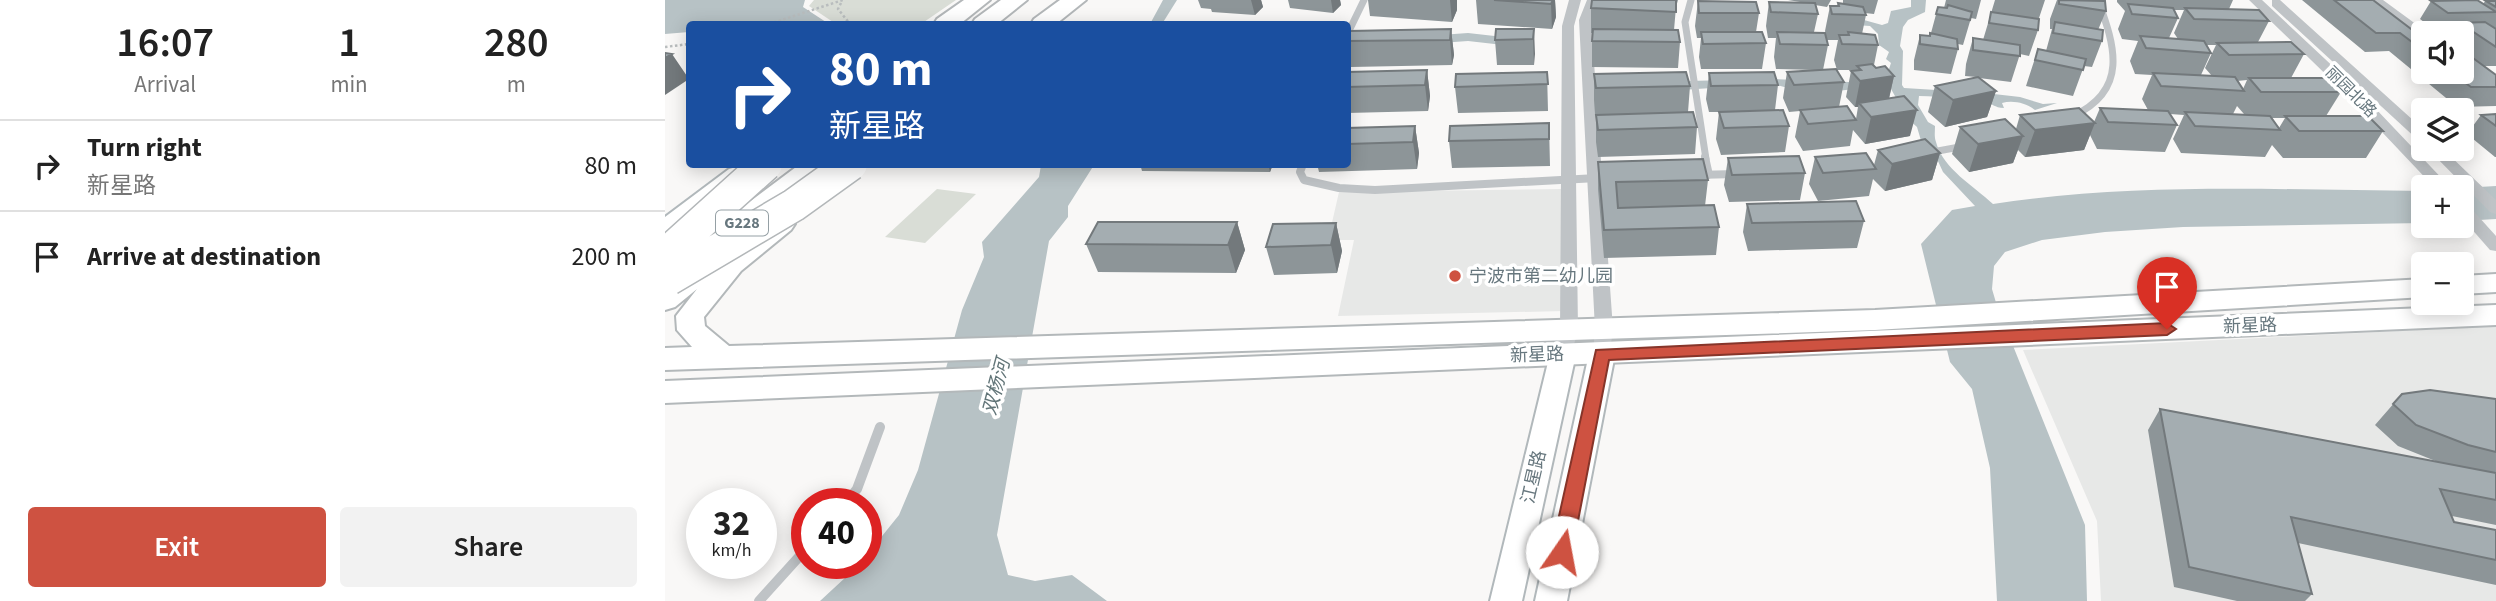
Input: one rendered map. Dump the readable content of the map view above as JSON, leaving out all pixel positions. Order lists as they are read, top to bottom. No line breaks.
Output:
{"streets":{"highway":["G228"],"main road":["新星路"],"street":["丽园北路","江星路"]},"crossings":[["新星路","江星路"]],"water":["双杨河"],"places":["宁波市第二幼儿园"],"page":{"eta":["16:07","Arrival","1","min","280","m"],"map_buttons":["+","−"],"turn":["80 m","新星路"],"list":[{"name":"Turn right","note":"新星路","value":"80 m"},{"name":"Arrive at destination","value":"200 m"}],"speed":"32 km/h","limit":"40","buttons":["Exit","Share"]}}
